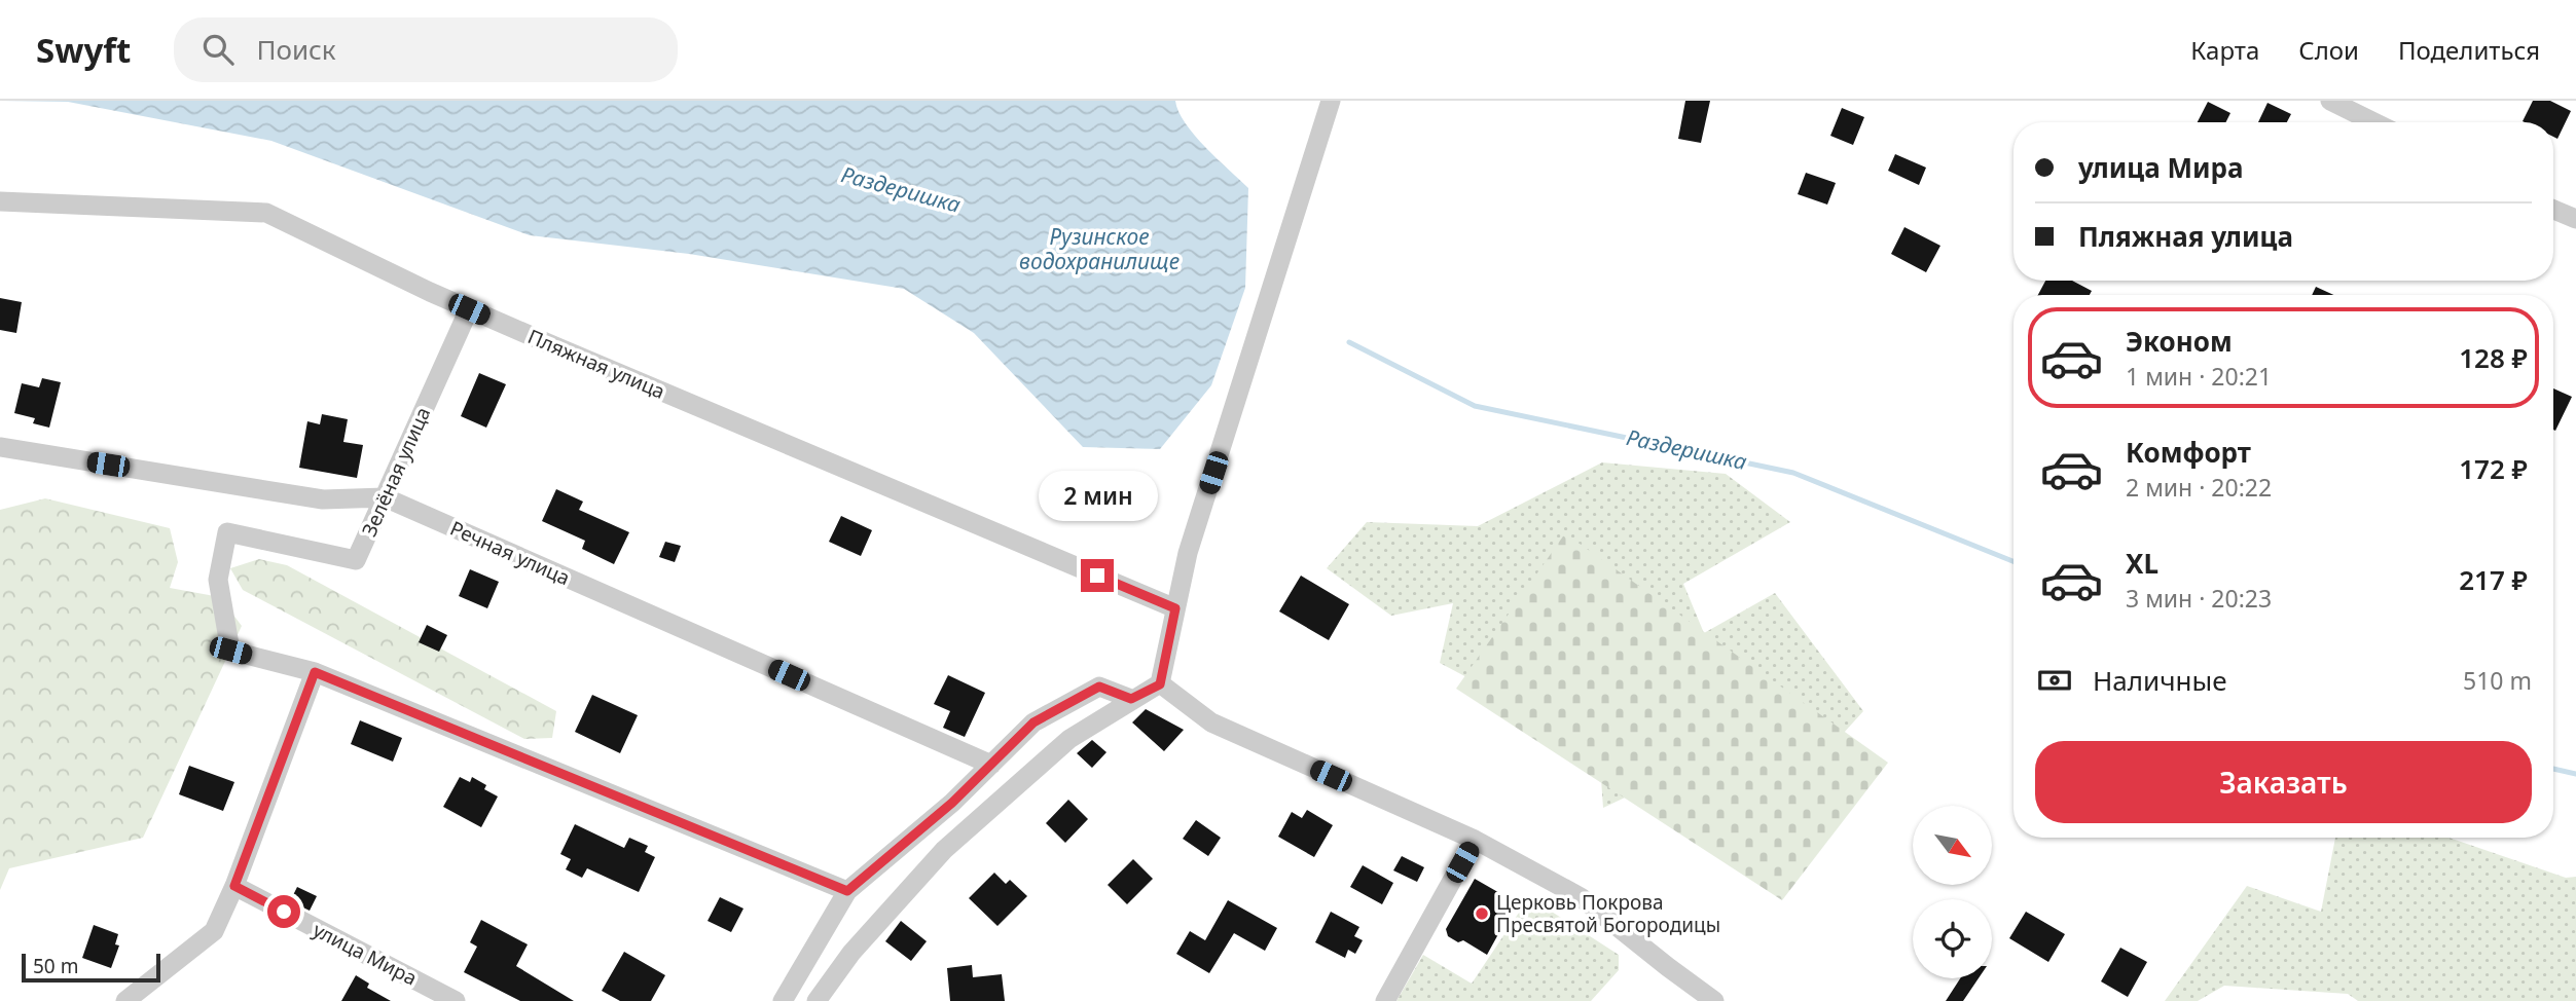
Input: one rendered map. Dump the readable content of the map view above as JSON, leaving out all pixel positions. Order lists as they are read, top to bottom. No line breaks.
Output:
{"streets":{"street":["Пляжная улица","Зелёная улица","Речная улица","улица Мира"]},"crossings":[["Пляжная улица","Зелёная улица"],["Зелёная улица","Речная улица"]],"water":["Раздеришка","Рузинское водохранилище"],"places":["Церковь Покрова Пресвятой Богородицы"],"scale_bar":"50 m","north":"bottom right","page":{"header":"Swyft","search":"Поиск","nav":["Карта","Слои","Поделиться"],"banner":["улица Мира","Пляжная улица"],"list":[{"name":"Эконом","note":"1 мин · 20:21","value":"128 ₽"},{"name":"Комфорт","note":"2 мин · 20:22","value":"172 ₽"},{"name":"XL","note":"3 мин · 20:23","value":"217 ₽"}],"bubble":"2 мин","pay":["Наличные","510 m"],"buttons":"Заказать","scale":"50 m"}}
